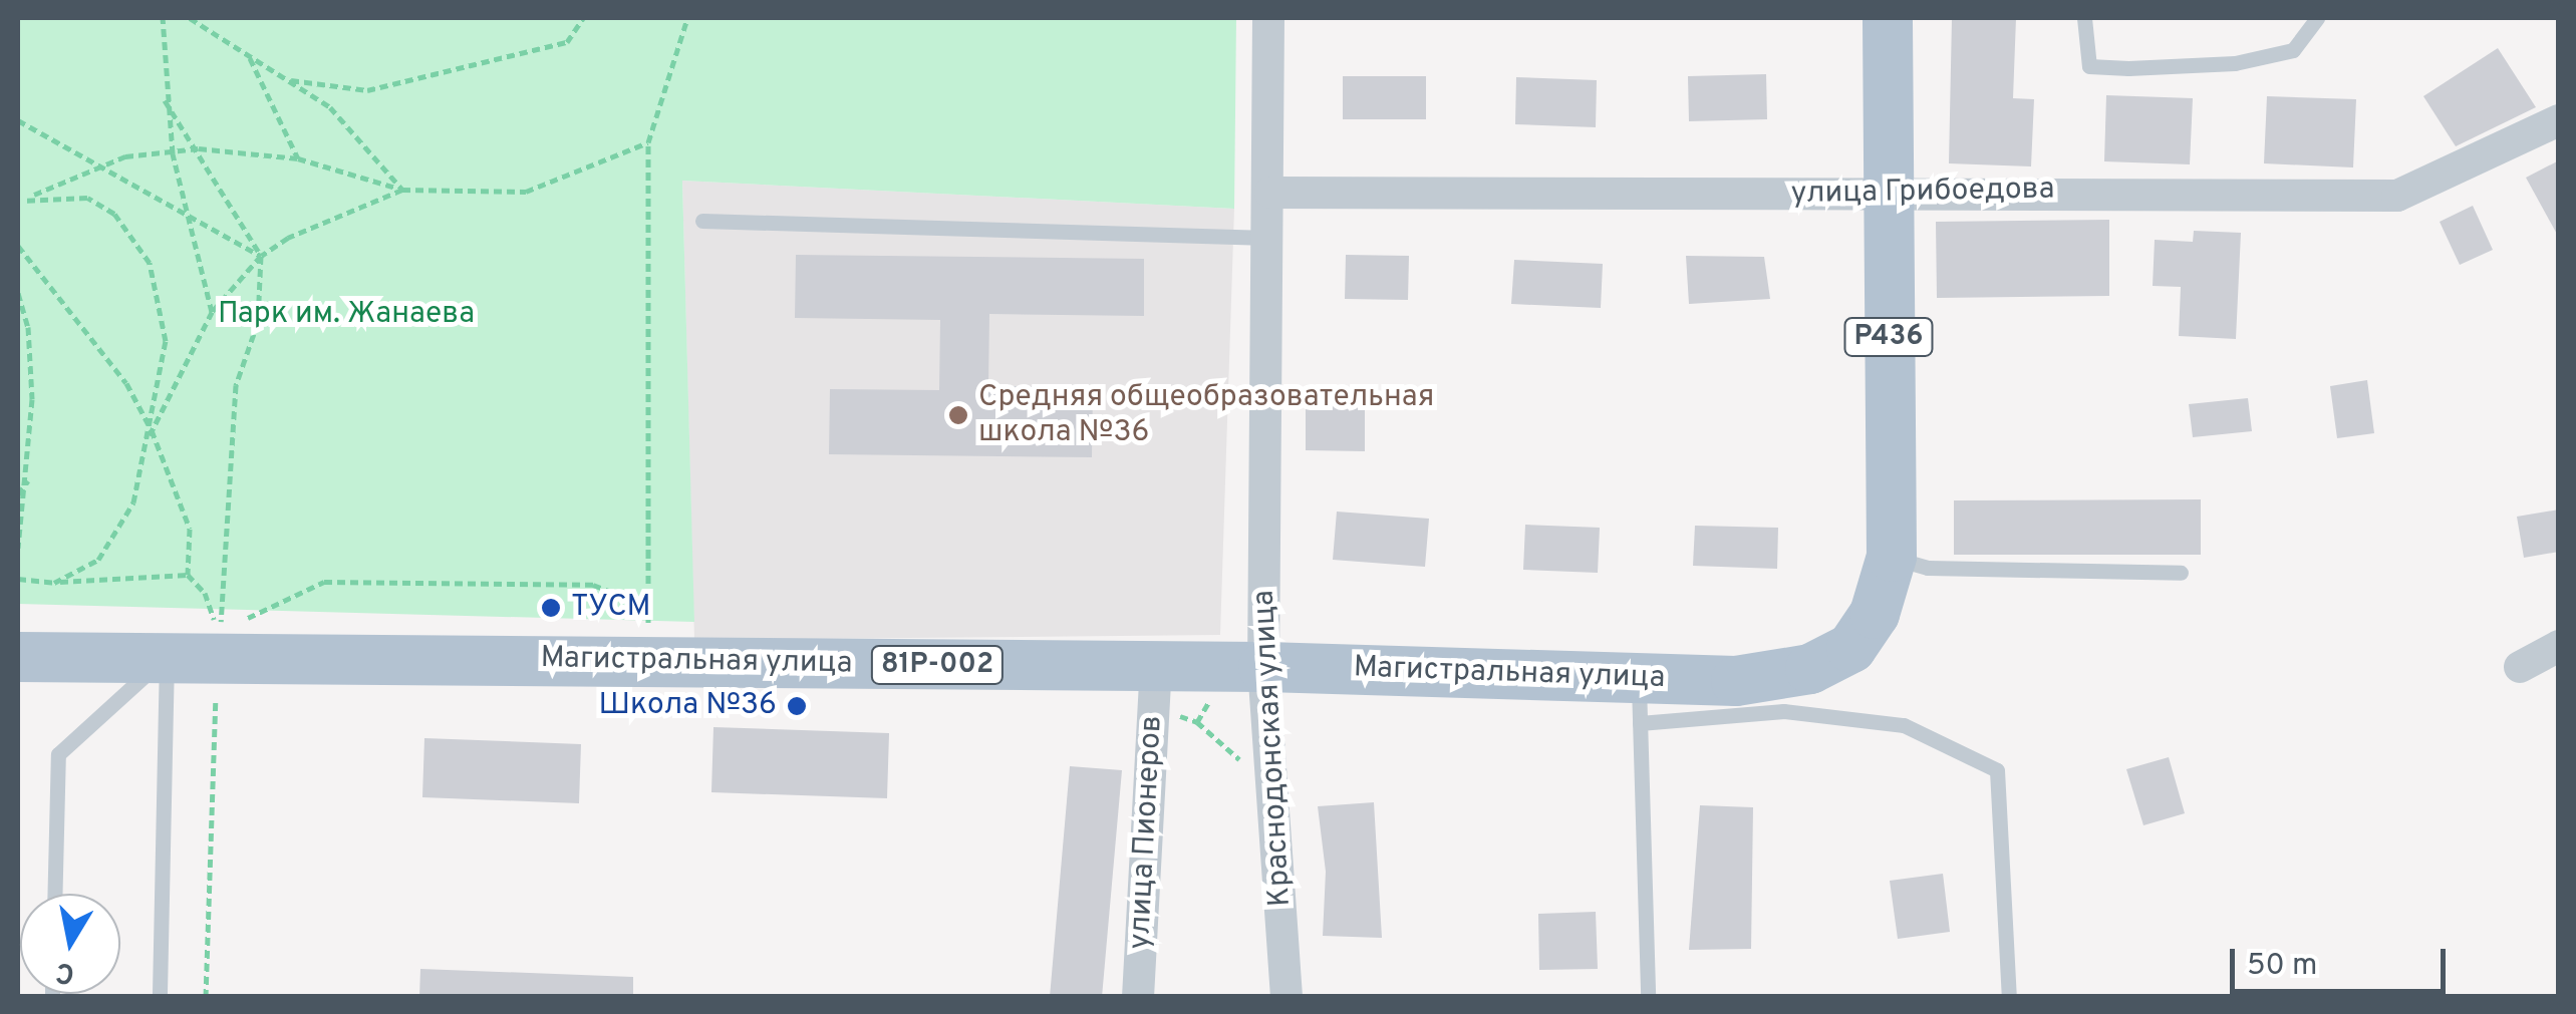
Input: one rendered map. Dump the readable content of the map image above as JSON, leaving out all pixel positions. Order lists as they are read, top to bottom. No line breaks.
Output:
{"streets":{"main road":["P436","Магистральная улица","81Р-002"],"street":["улица Грибоедова","Краснодонская улица","улица Пионеров"]},"crossings":[["улица Грибоедова","P436"],["улица Грибоедова","Краснодонская улица"],["P436","Магистральная улица"],["Магистральная улица","Краснодонская улица"],["Магистральная улица","улица Пионеров"]],"parks":["Парк им. Жанаева"],"places":["Средняя общеобразовательная школа №36","ТУСМ","Школа №36"],"scale_bar":"50 m","north":"bottom"}
